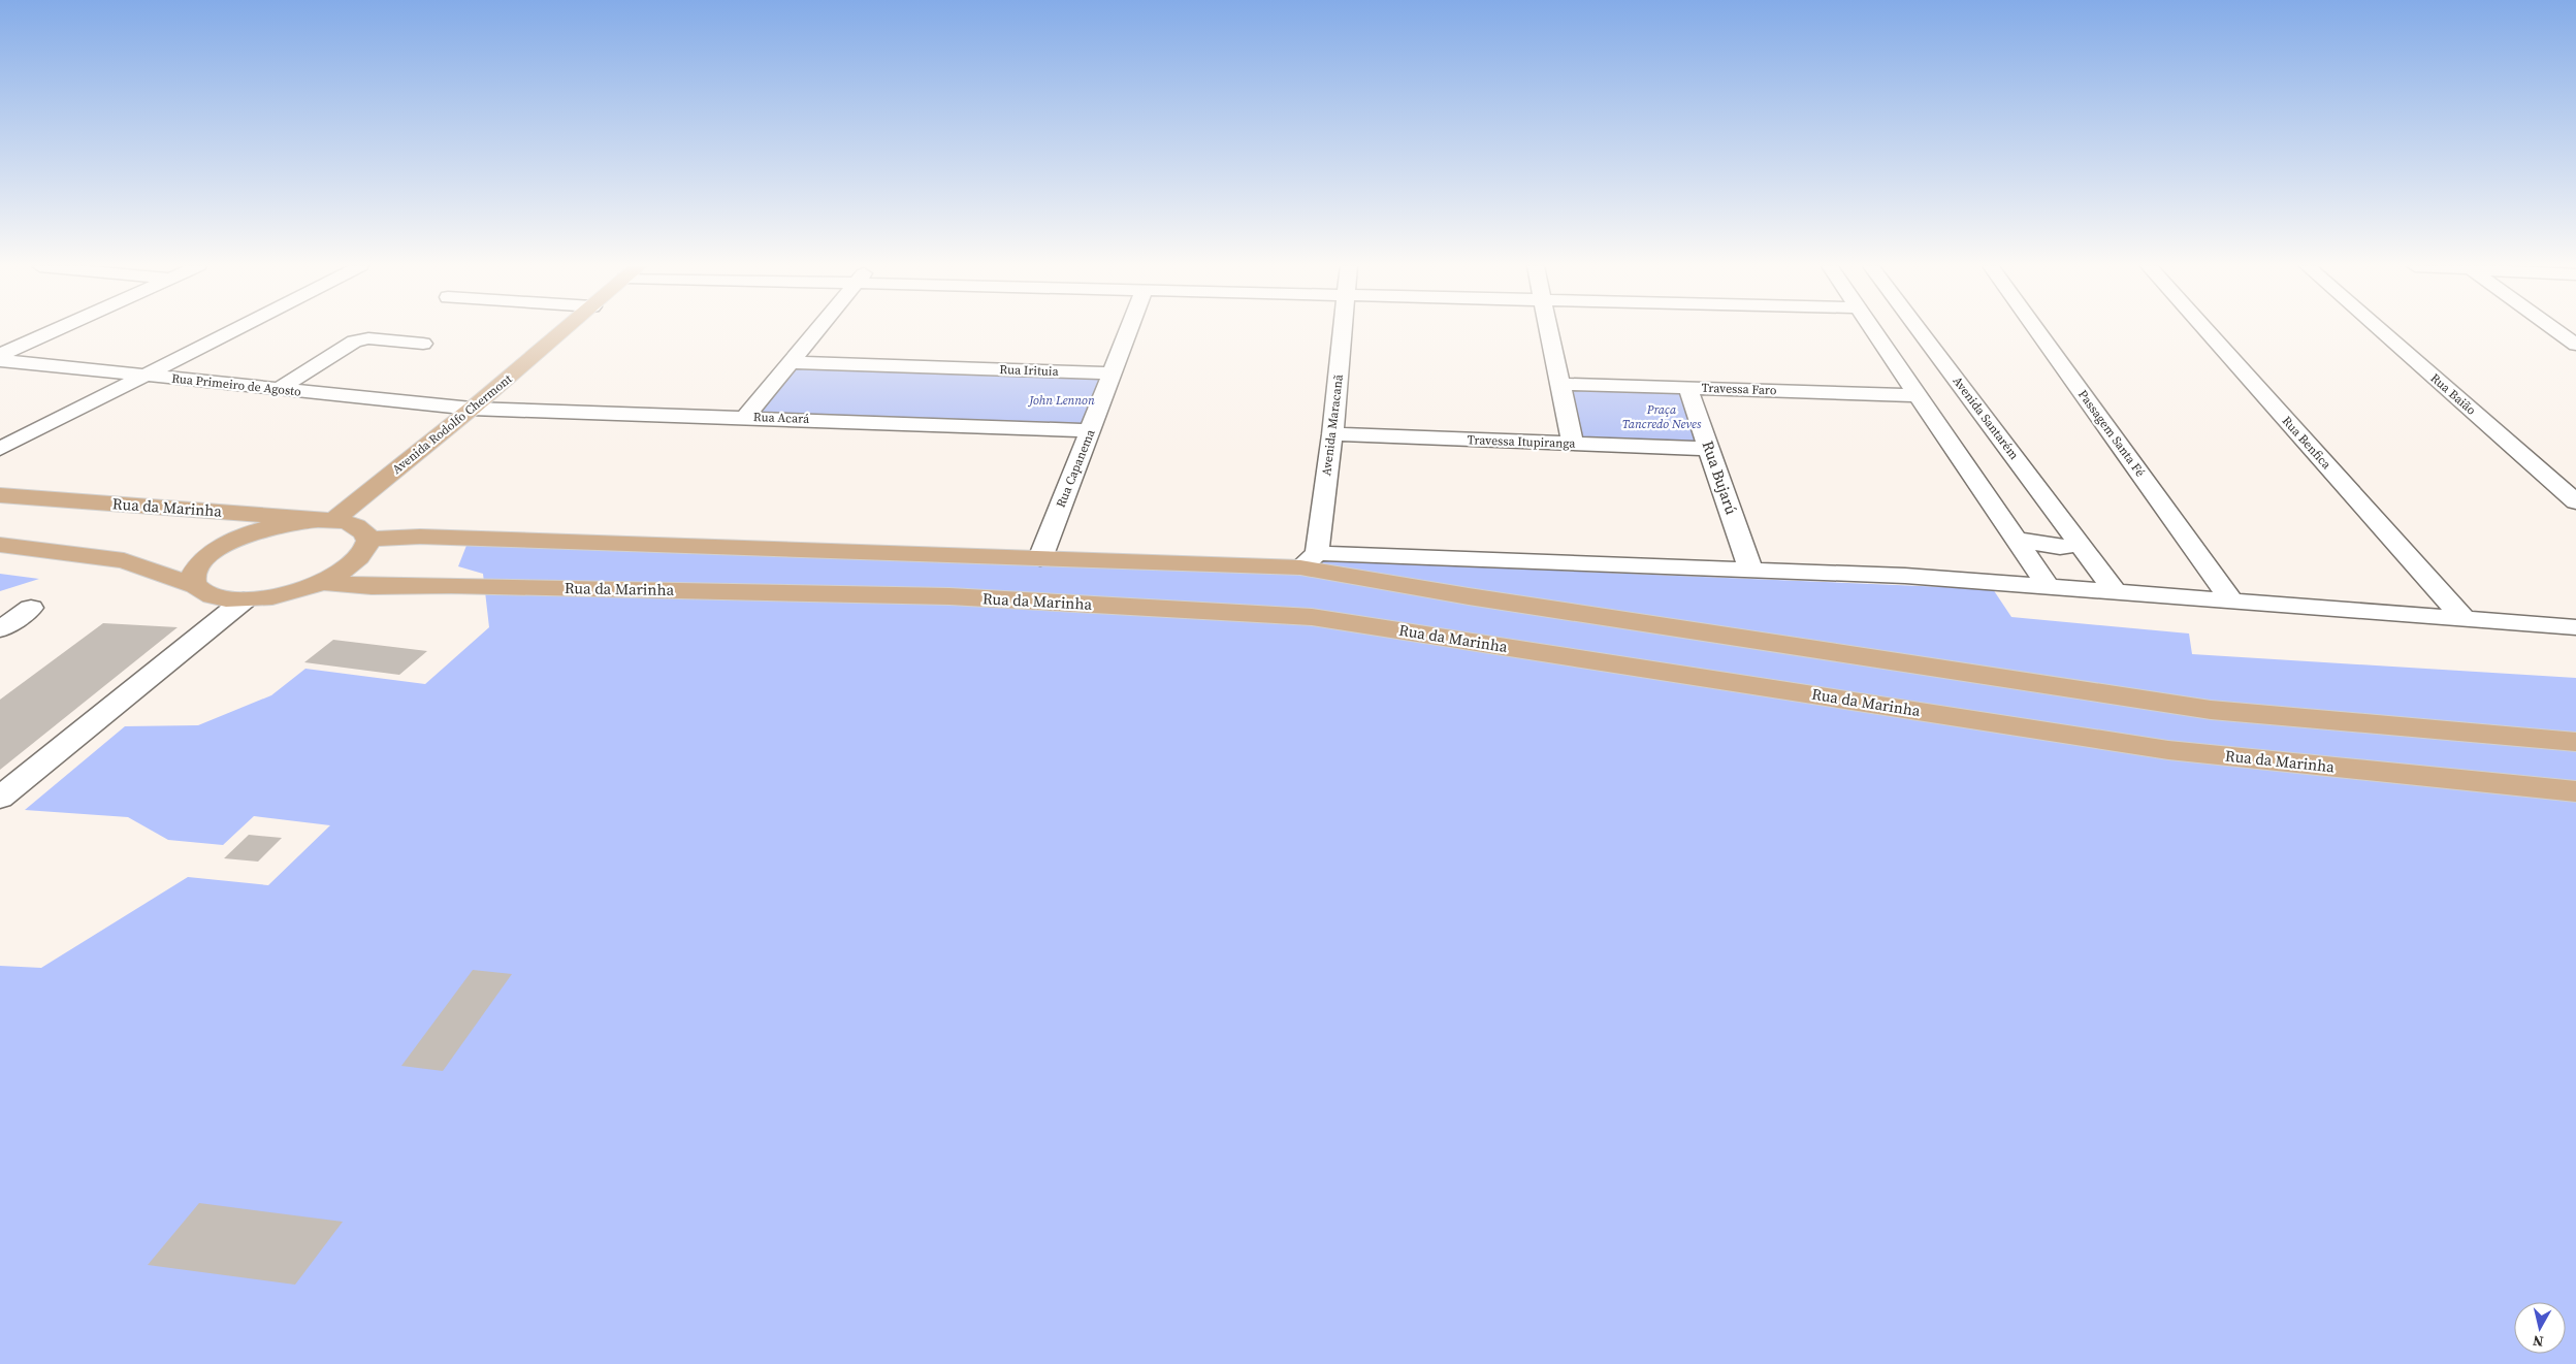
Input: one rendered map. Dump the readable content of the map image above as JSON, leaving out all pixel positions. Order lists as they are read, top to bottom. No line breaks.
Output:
{"streets":{"main road":["Avenida Rodolfo Chermont","Rua da Marinha"],"street":["Rua Irituia","Rua Primeiro de Agosto","Travessa Faro","Rua Baião","Rua Acará","Avenida Santarém","Avenida Maracanã","Passagem Santa Fé","Travessa Itupiranga","Rua Benfica","Rua Capanema","Rua Bujarú"]},"crossings":[["Rua Irituia","Rua Capanema"],["Rua Primeiro de Agosto","Rua Acará"],["Rua Primeiro de Agosto","Avenida Rodolfo Chermont"],["Travessa Faro","Rua Bujarú"],["Rua Acará","Avenida Rodolfo Chermont"],["Rua Acará","Rua Capanema"],["Avenida Rodolfo Chermont","Rua da Marinha"],["Avenida Maracanã","Travessa Itupiranga"],["Travessa Itupiranga","Rua Bujarú"]],"parks":["John Lennon","Praça Tancredo Neves"],"north":"bottom"}
